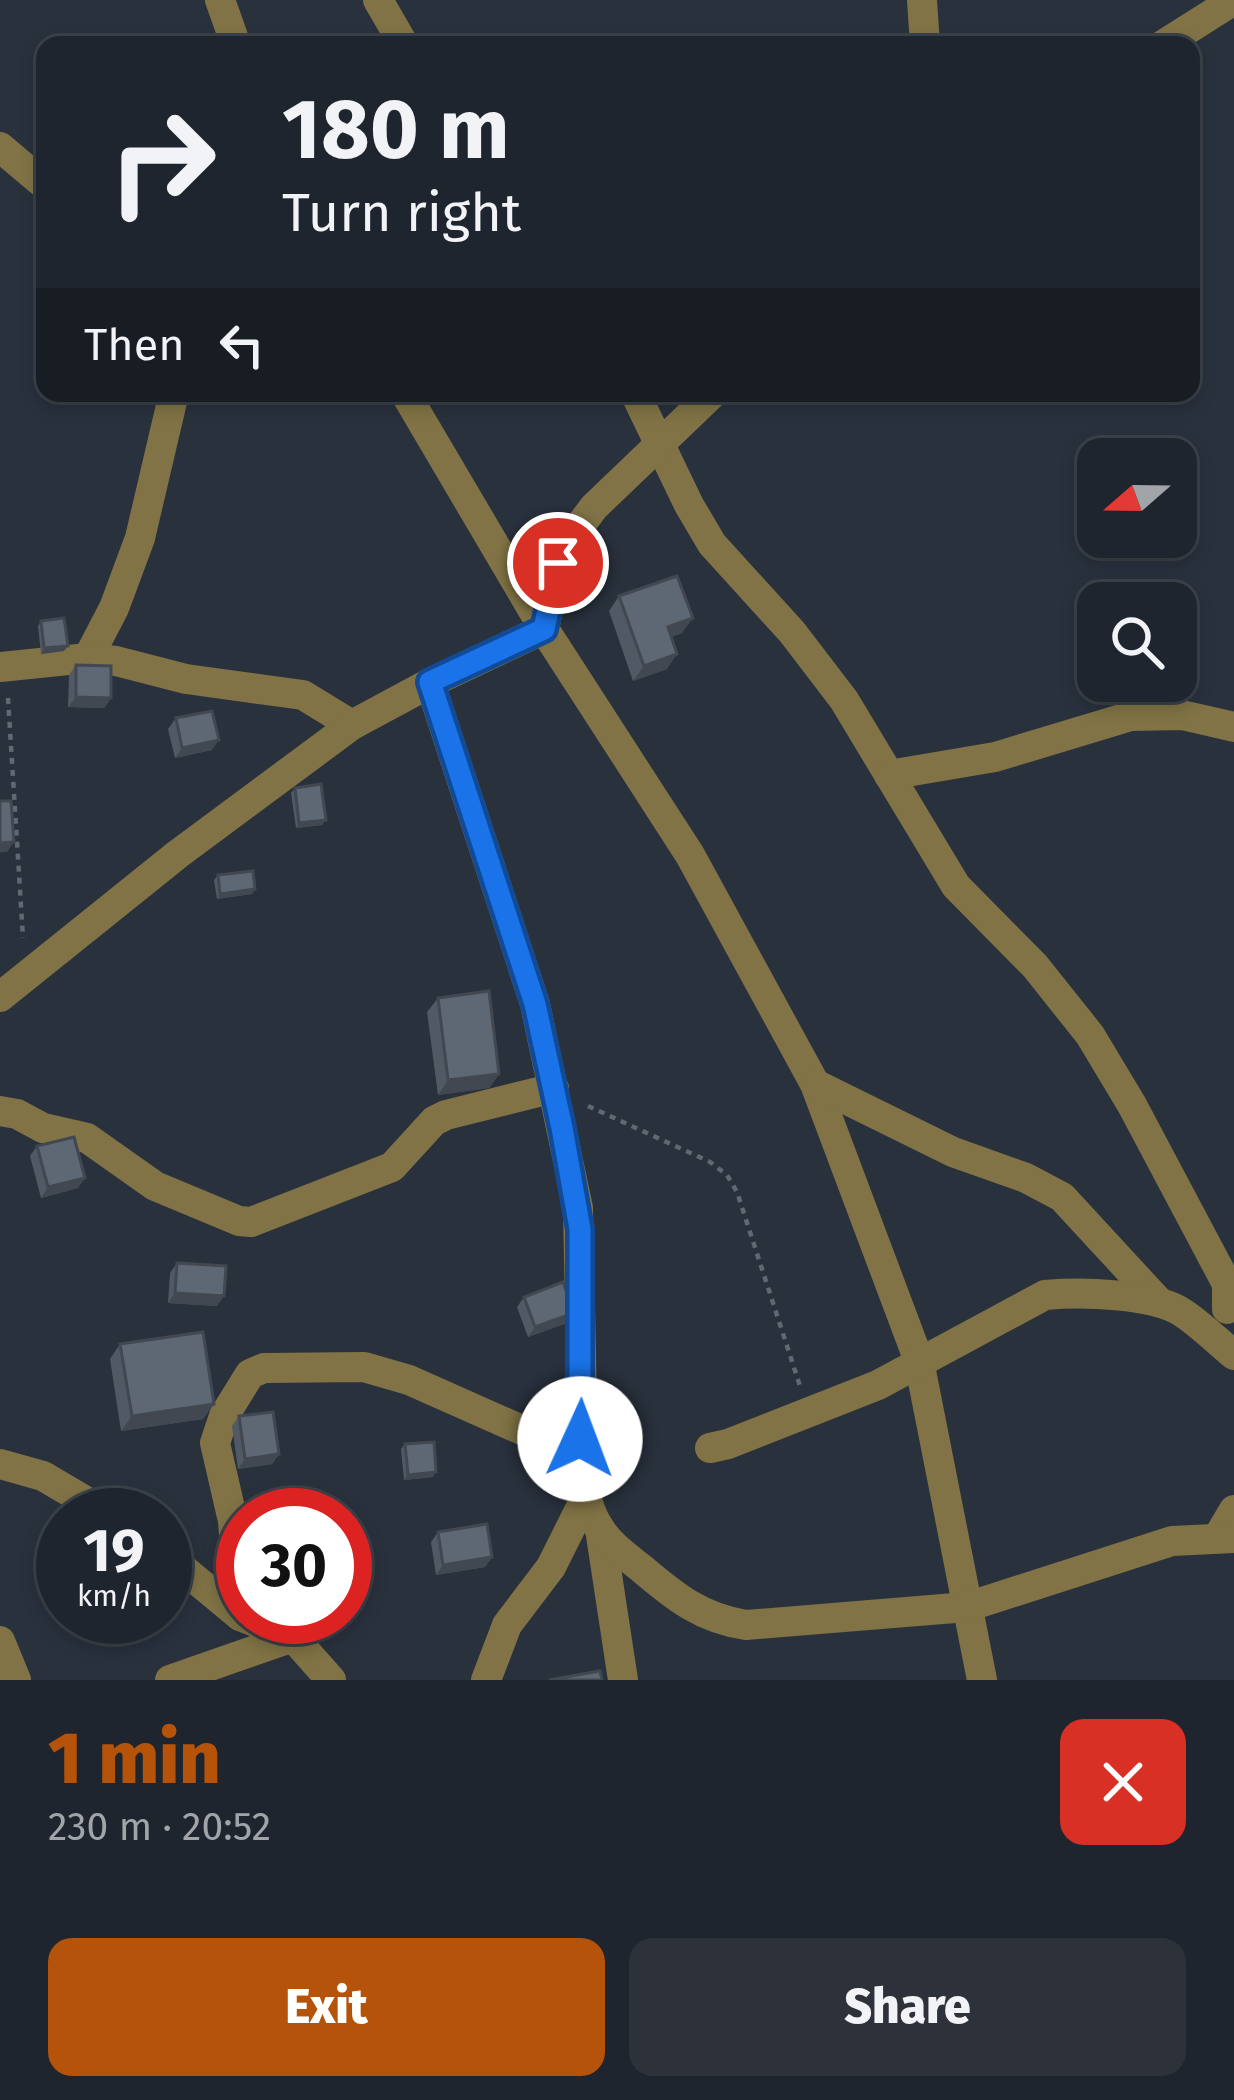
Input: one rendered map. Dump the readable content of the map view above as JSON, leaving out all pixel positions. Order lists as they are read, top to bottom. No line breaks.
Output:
{"north":"left","page":{"turn":["180 m","Turn right"],"then":"Then","speed":"19 km/h","limit":"30","heading":["1 min","230 m · 20:52"],"buttons":["Exit","Share"]}}
